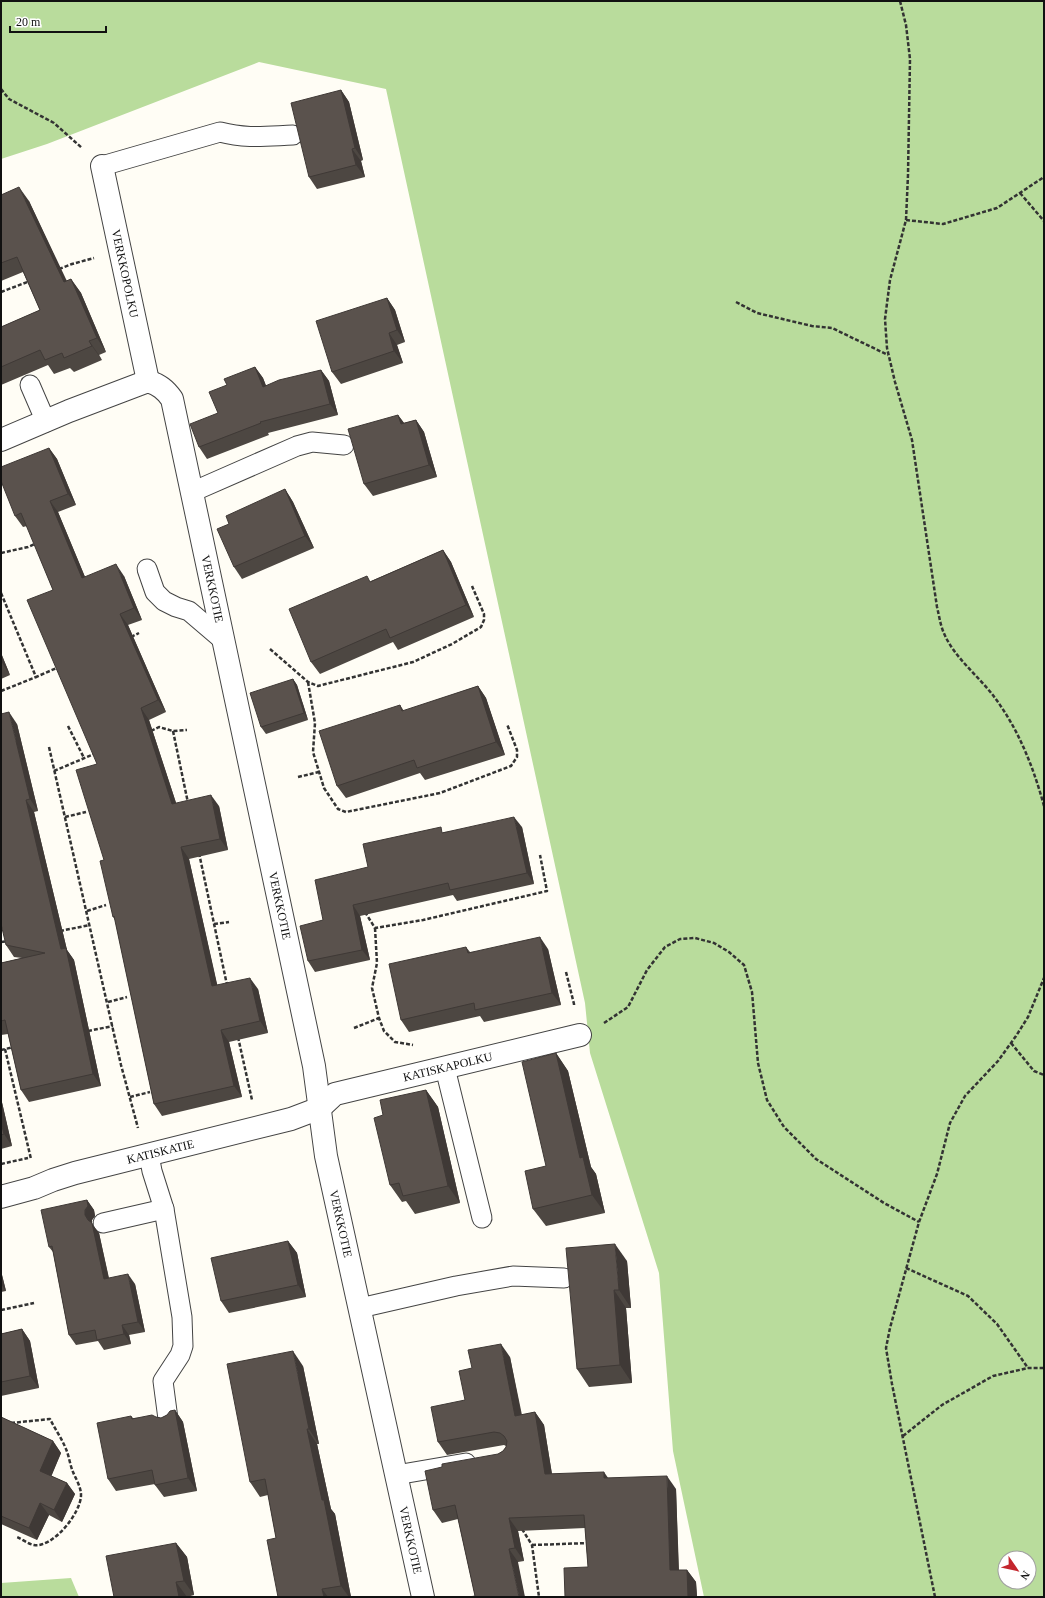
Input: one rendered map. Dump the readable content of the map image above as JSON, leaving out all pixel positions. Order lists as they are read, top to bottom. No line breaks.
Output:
{"streets":{"street":["VERKKOPOLKU","VERKKOTIE","KATISKAPOLKU","KATISKATIE"]},"crossings":[["VERKKOPOLKU","VERKKOTIE"],["VERKKOTIE","KATISKAPOLKU"],["VERKKOTIE","KATISKATIE"],["KATISKAPOLKU","KATISKATIE"]],"scale_bar":"20 m","north":"bottom right"}
